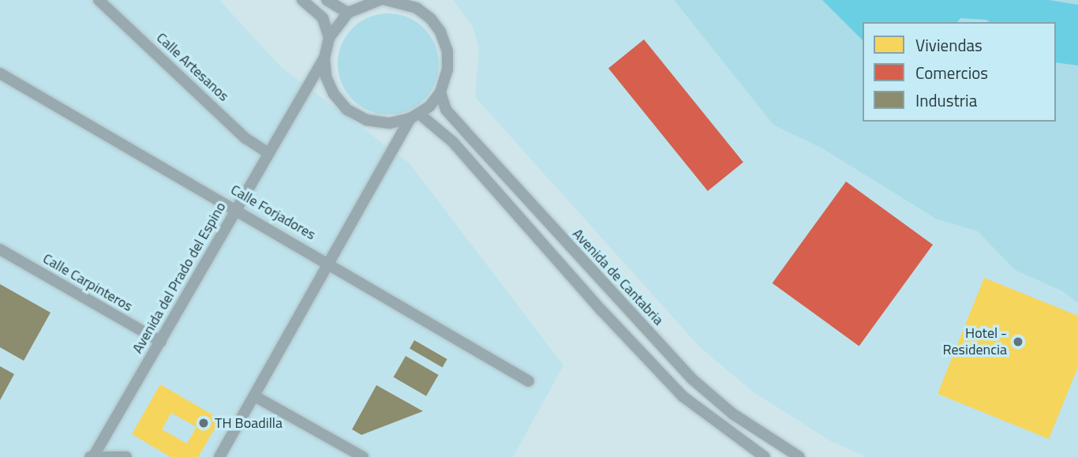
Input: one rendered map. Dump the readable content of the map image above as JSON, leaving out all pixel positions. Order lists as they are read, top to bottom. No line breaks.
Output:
{"streets":{"street":["Calle Artesanos","Calle Forjadores","Avenida de Cantabria","Avenida del Prado del Espino","Calle Carpinteros"]},"crossings":[["Calle Artesanos","Avenida del Prado del Espino"],["Calle Forjadores","Avenida del Prado del Espino"],["Avenida del Prado del Espino","Calle Carpinteros"]],"places":["Hotel - Residencia","TH Boadilla"],"legend":["Viviendas","Comercios","Industria"]}
